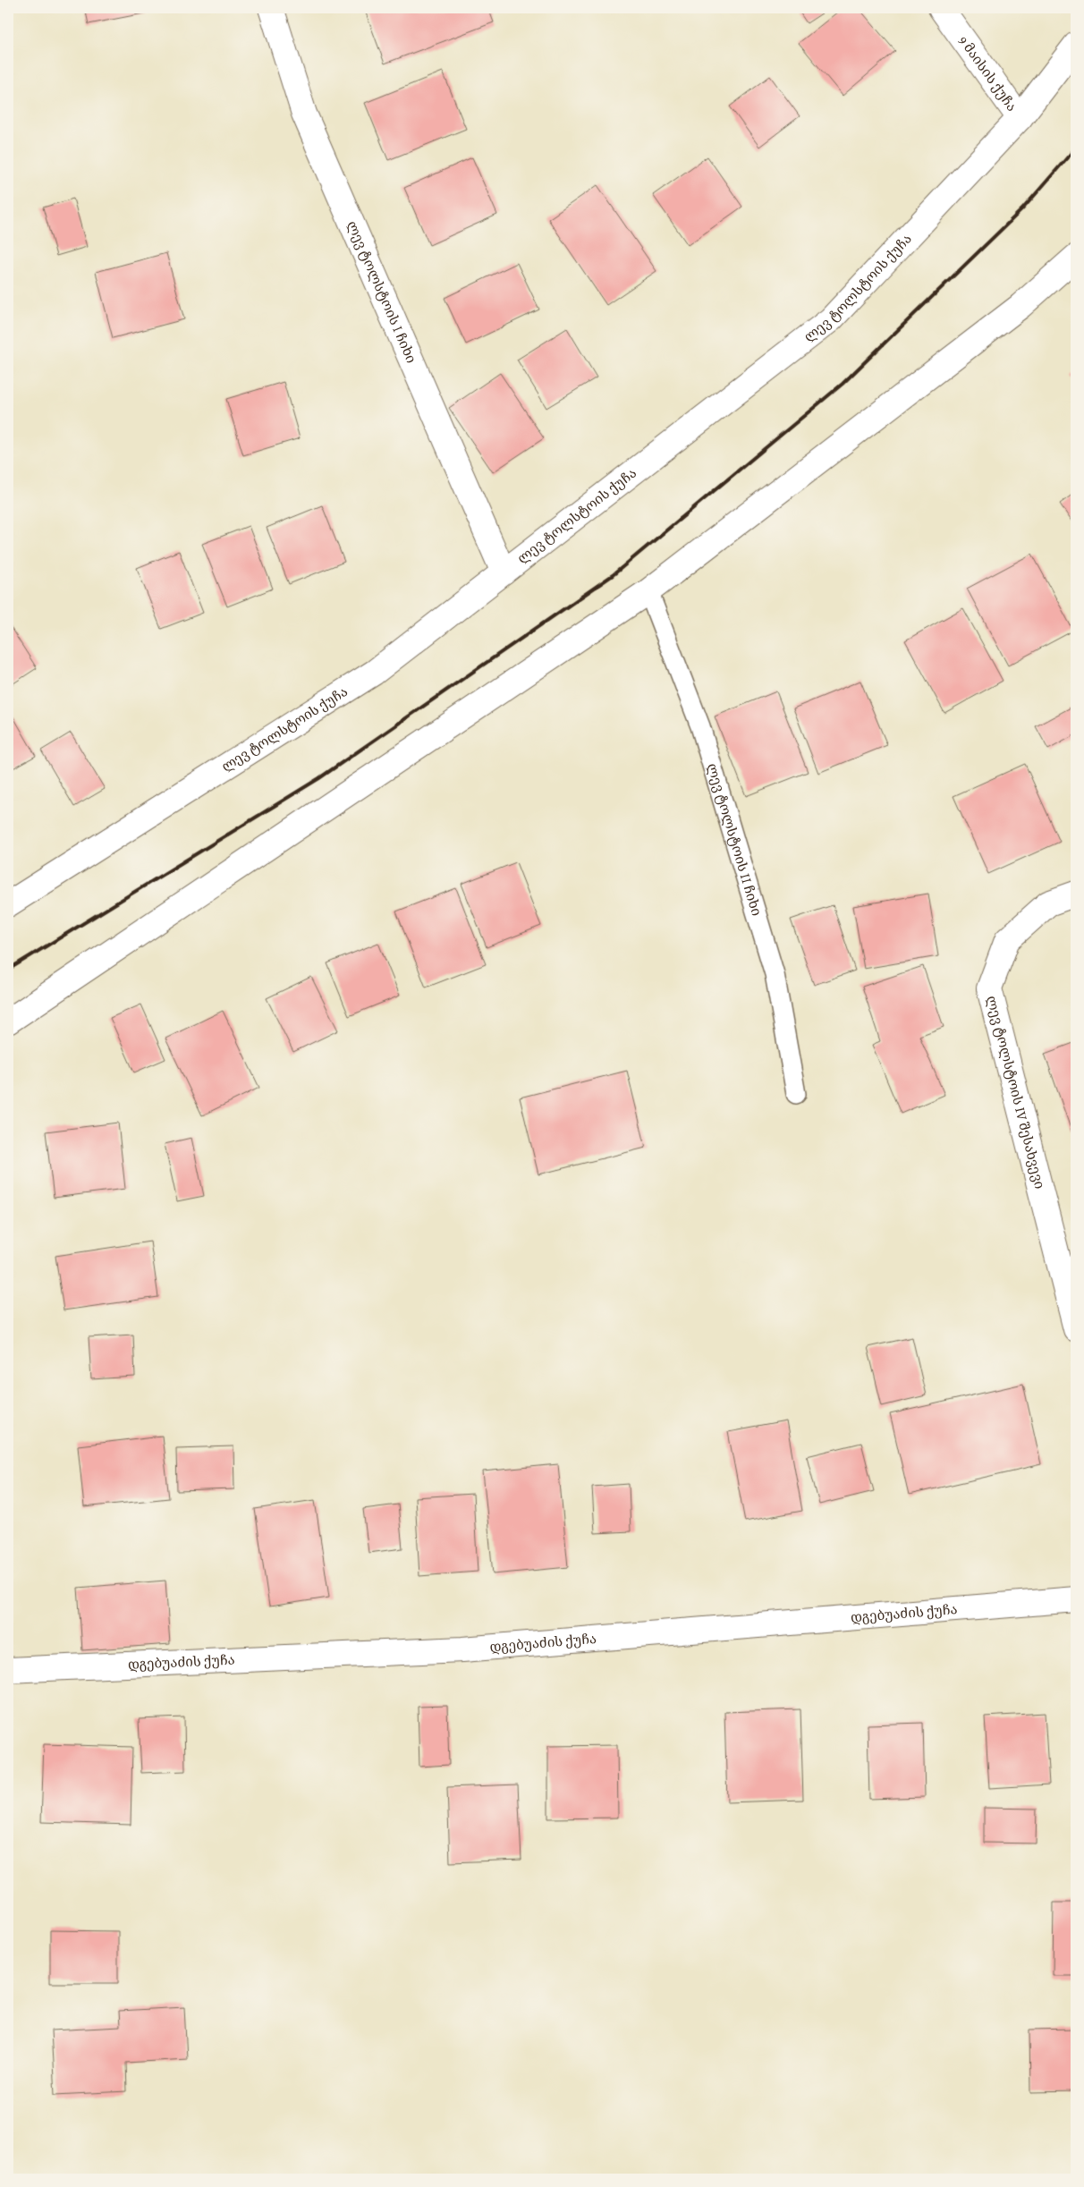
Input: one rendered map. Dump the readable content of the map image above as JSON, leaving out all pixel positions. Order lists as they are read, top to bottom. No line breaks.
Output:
{"streets":{"street":["9 მაისის ქუჩა","ლევ ტოლსტოის ქუჩა","ლევ ტოლსტოის I ჩიხი","ლევ ტოლსტოის IV შესახვევი","დგებუაძის ქუჩა"],"lane":["ლევ ტოლსტოის II ჩიხი"]},"crossings":[["9 მაისის ქუჩა","ლევ ტოლსტოის ქუჩა"],["ლევ ტოლსტოის ქუჩა","ლევ ტოლსტოის I ჩიხი"]]}
